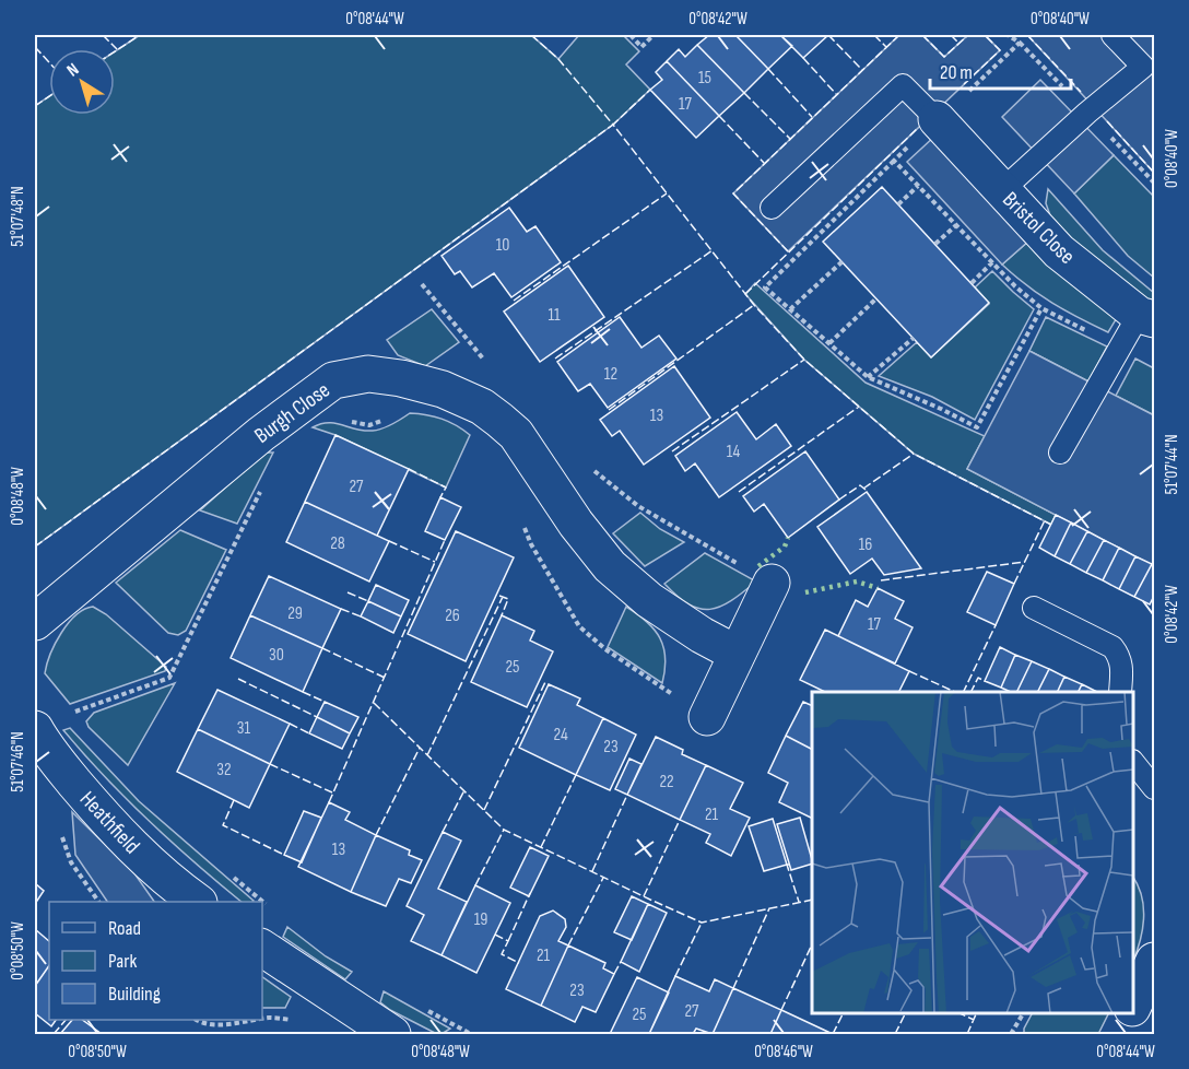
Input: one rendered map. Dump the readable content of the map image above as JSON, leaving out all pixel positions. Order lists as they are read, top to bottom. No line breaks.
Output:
{"streets":{"street":["Bristol Close","Burgh Close","Heathfield"]},"house_numbers":["15","17","10","11","12","13","14","27","28","16","29","26","17","30","25","31","24","23","32","22","21","13","19","21","23","27","25"],"legend":["Road","Park","Building"],"scale_bar":"20 m","north":"top left","coordinates":["0°08'44\"W","0°08'42\"W","0°08'40\"W","51°07'48\"N","51°07'44\"N","0°08'48\"W","51°07'46\"N","0°08'50\"W","0°08'46\"W"]}
